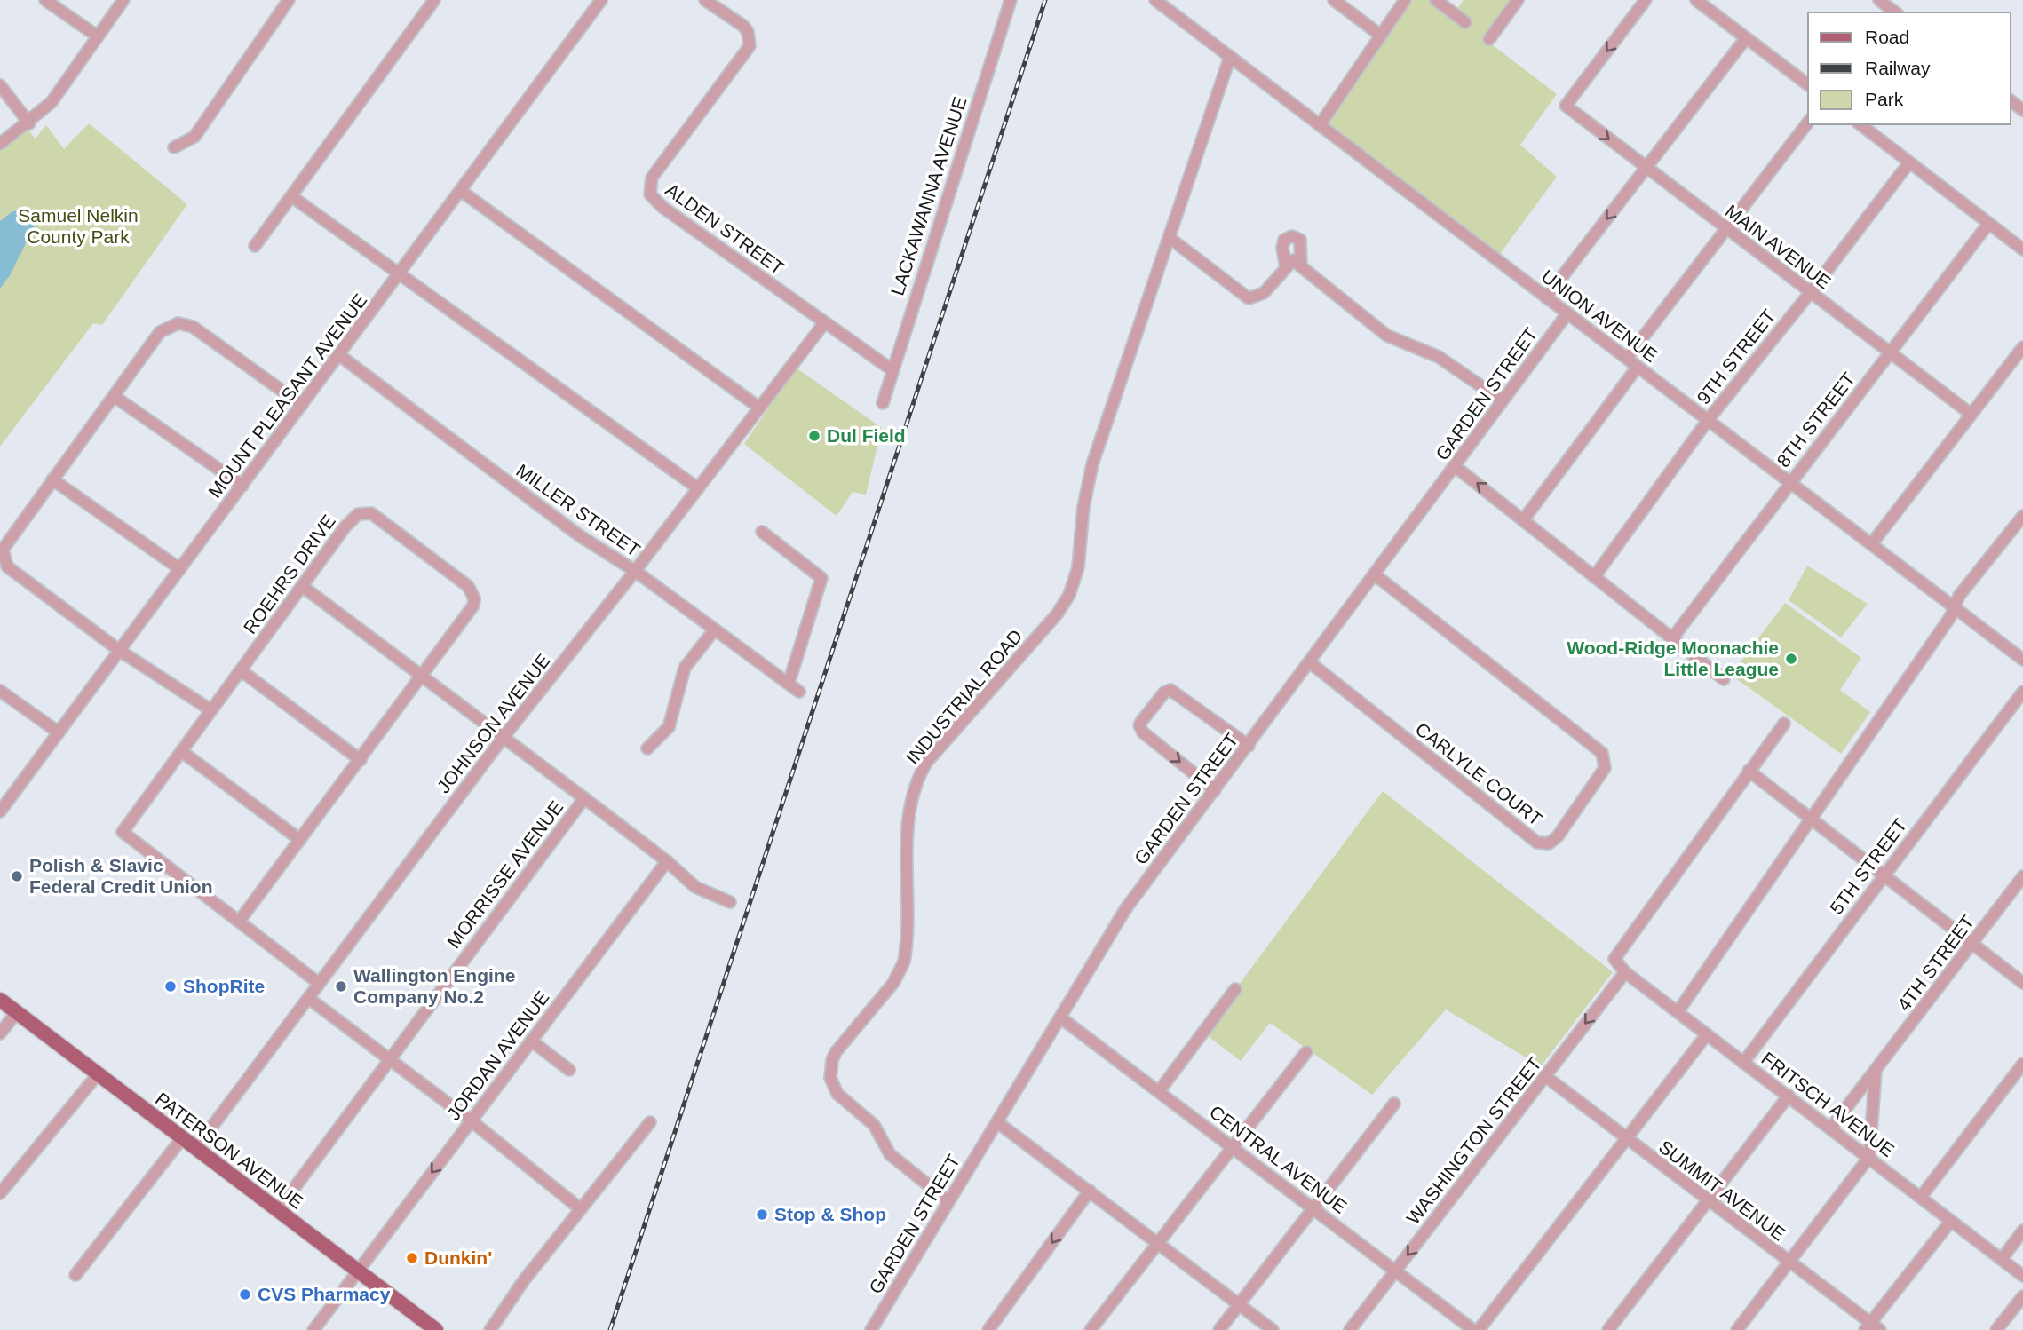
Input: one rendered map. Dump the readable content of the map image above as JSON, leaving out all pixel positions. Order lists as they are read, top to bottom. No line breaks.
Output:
{"streets":{"main road":["PATERSON AVENUE"],"street":["LACKAWANNA AVENUE","ALDEN STREET","MAIN AVENUE","UNION AVENUE","9TH STREET","GARDEN STREET","MOUNT PLEASANT AVENUE","8TH STREET","MILLER STREET","ROEHRS DRIVE","INDUSTRIAL ROAD","JOHNSON AVENUE","CARLYLE COURT","5TH STREET","MORRISSE AVENUE","4TH STREET","JORDAN AVENUE","FRITSCH AVENUE","WASHINGTON STREET","CENTRAL AVENUE","SUMMIT AVENUE"]},"crossings":[["LACKAWANNA AVENUE","ALDEN STREET"],["ALDEN STREET","JOHNSON AVENUE"],["MAIN AVENUE","9TH STREET"],["MAIN AVENUE","8TH STREET"],["UNION AVENUE","9TH STREET"],["UNION AVENUE","GARDEN STREET"],["UNION AVENUE","8TH STREET"],["UNION AVENUE","INDUSTRIAL ROAD"],["GARDEN STREET","INDUSTRIAL ROAD"],["GARDEN STREET","CARLYLE COURT"],["GARDEN STREET","CENTRAL AVENUE"],["MOUNT PLEASANT AVENUE","MILLER STREET"],["MILLER STREET","JOHNSON AVENUE"],["ROEHRS DRIVE","JOHNSON AVENUE"],["JOHNSON AVENUE","PATERSON AVENUE"],["5TH STREET","FRITSCH AVENUE"],["MORRISSE AVENUE","PATERSON AVENUE"],["4TH STREET","FRITSCH AVENUE"],["JORDAN AVENUE","PATERSON AVENUE"],["FRITSCH AVENUE","WASHINGTON STREET"],["WASHINGTON STREET","CENTRAL AVENUE"],["WASHINGTON STREET","SUMMIT AVENUE"]],"one_way":["WASHINGTON STREET"],"parks":["Samuel Nelkin County Park"],"places":["Dul Field","Wood-Ridge Moonachie Little League","Polish & Slavic Federal Credit Union","ShopRite","Wallington Engine Company No.2","Stop & Shop","Dunkin'","CVS Pharmacy"],"legend":["Road","Railway","Park"]}
